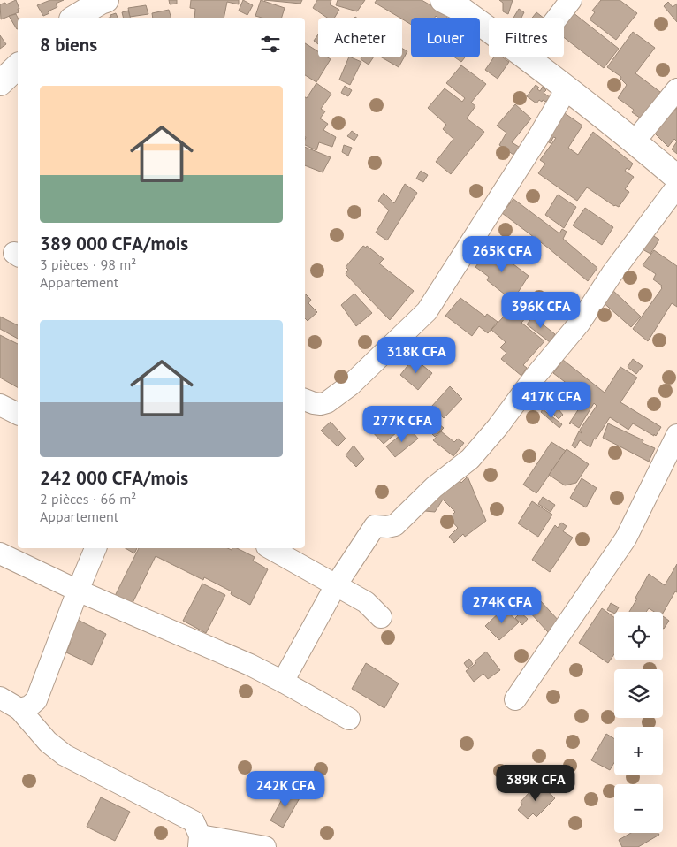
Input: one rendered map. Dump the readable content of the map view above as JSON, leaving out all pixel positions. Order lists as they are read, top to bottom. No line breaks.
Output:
{"page":{"chip":["Acheter","Louer","Filtres"],"heading":"8 biens","list":[{"name":"389 000 CFA/mois","note":"3 pièces · 98 m² · Appartement"},{"name":"242 000 CFA/mois","note":"2 pièces · 66 m² · Appartement"}],"price":["265K CFA","396K CFA","318K CFA","417K CFA","277K CFA","274K CFA","389K CFA","242K CFA"],"map_buttons":["+","−"]}}
